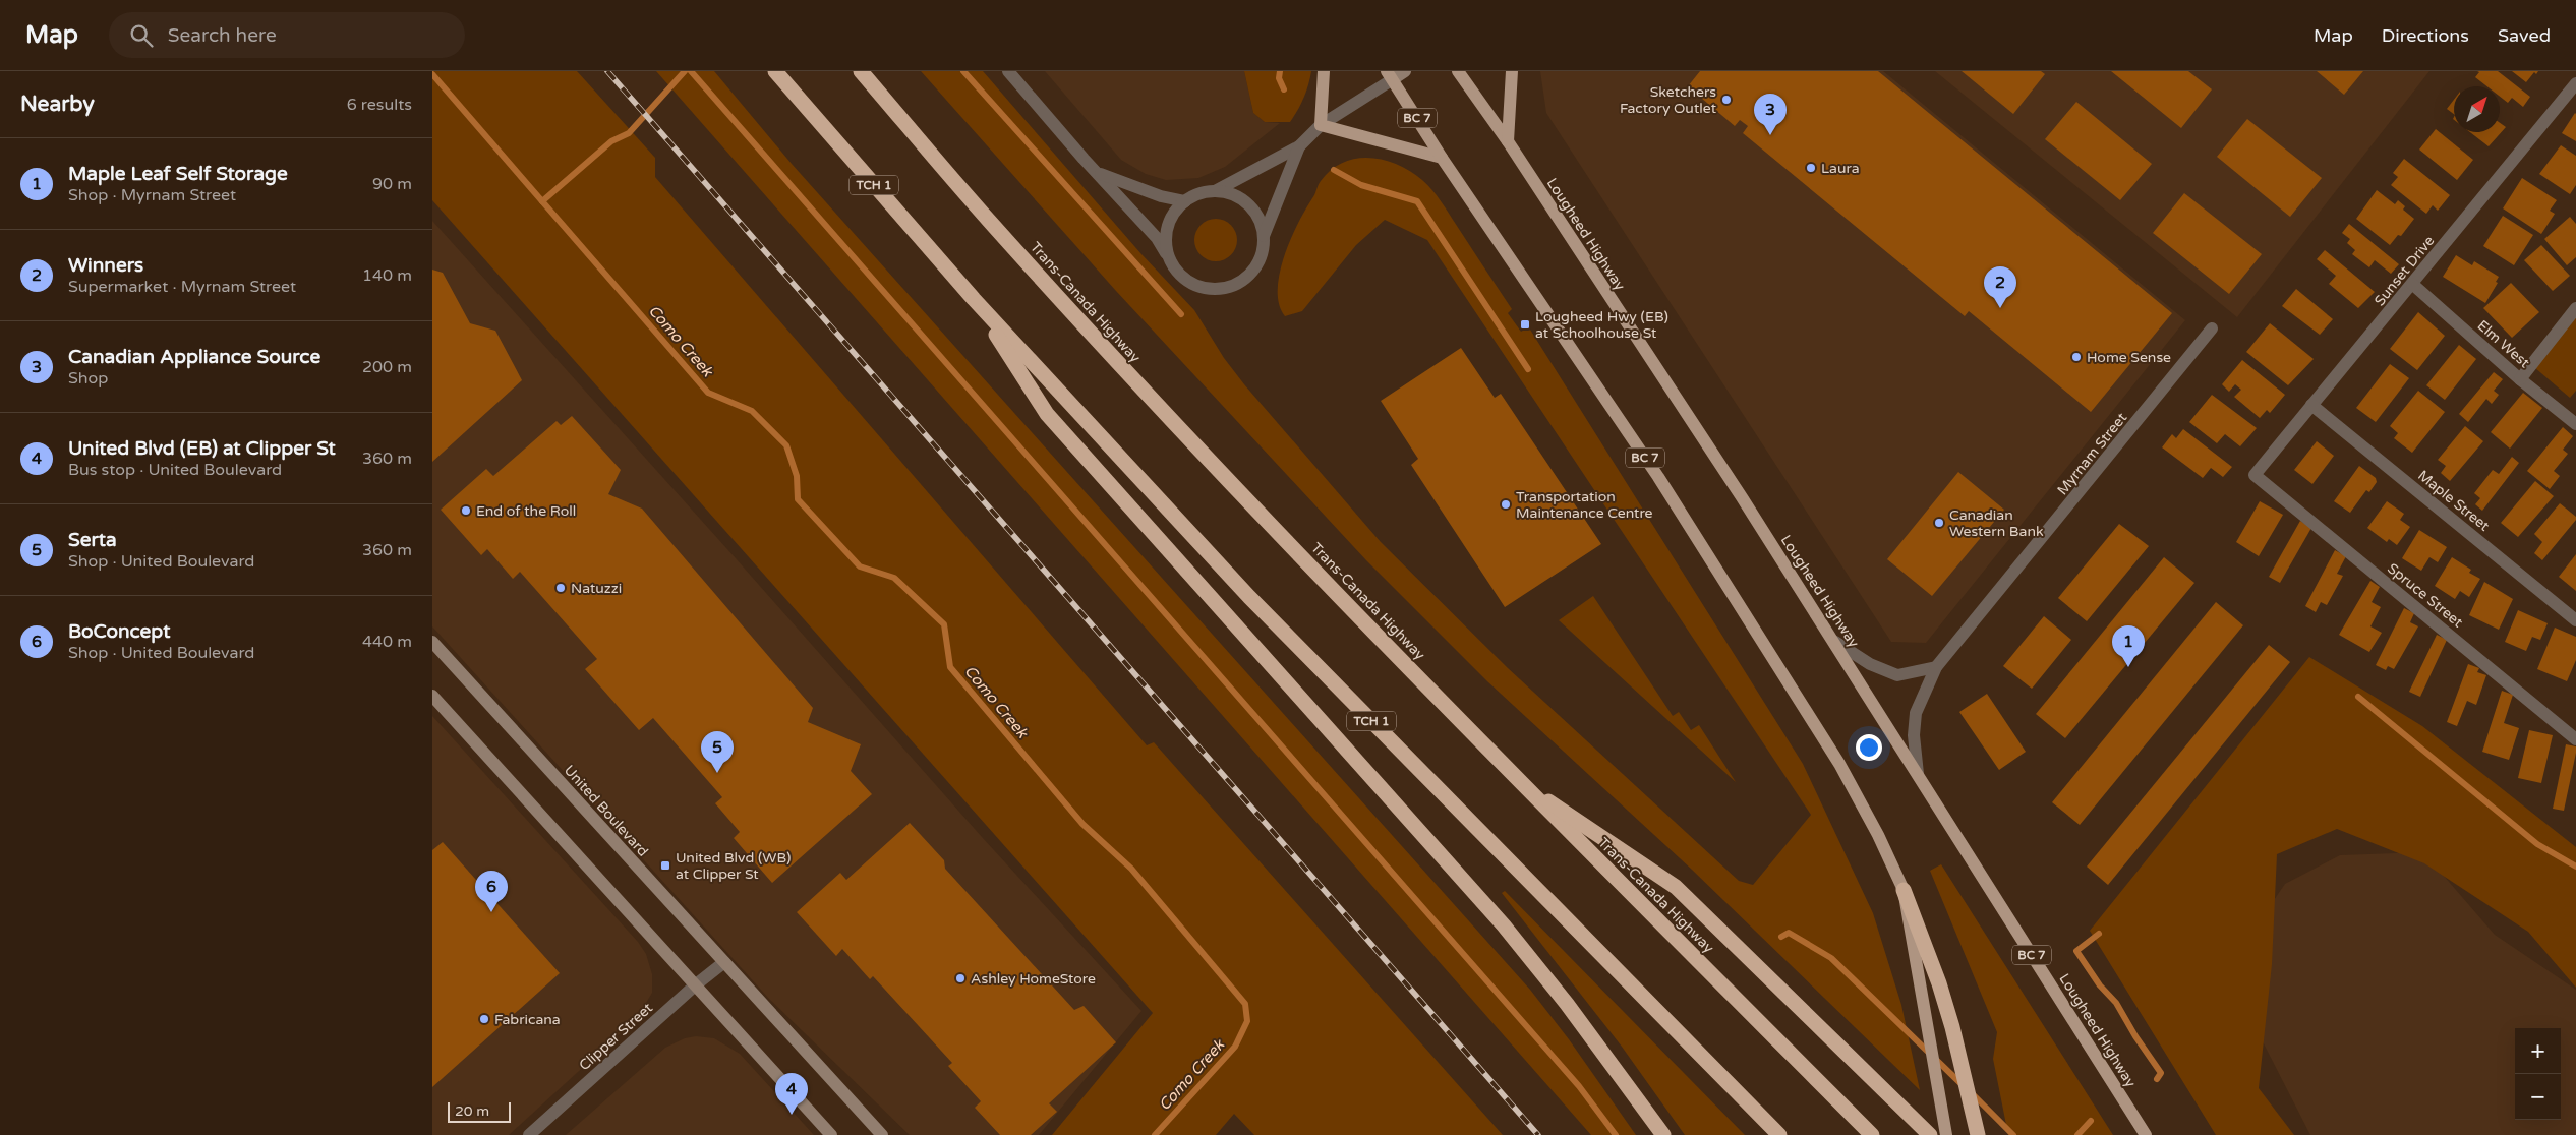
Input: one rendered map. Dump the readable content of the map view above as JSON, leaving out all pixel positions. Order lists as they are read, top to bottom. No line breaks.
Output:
{"streets":{"highway":["TCH 1","Trans-Canada Highway"],"main road":["BC 7","Lougheed Highway","United Boulevard"],"street":["Sunset Drive","Elm West","Myrnam Street","Maple Street","Spruce Street","Clipper Street"]},"crossings":[["Lougheed Highway","Myrnam Street"],["Sunset Drive","Elm West"],["Sunset Drive","Maple Street"],["Sunset Drive","Spruce Street"],["United Boulevard","Clipper Street"]],"water":["Como Creek"],"places":{"other":["Sketchers Factory Outlet","Laura","Home Sense","Transportation Maintenance Centre","End of the Roll","Canadian Western Bank","Natuzzi","Ashley HomeStore","Fabricana"],"transit":["Lougheed Hwy (EB) at Schoolhouse St","United Blvd (WB) at Clipper St"]},"scale_bar":"20 m","north":"top right","page":{"header":"Map","search":"Search here","nav":["Map","Directions","Saved"],"heading":["Nearby","6 results"],"pins":["3","2","1","5","6","4"],"list":[{"mark":"1","name":"Maple Leaf Self Storage","note":"Shop · Myrnam Street","value":"90 m"},{"mark":"2","name":"Winners","note":"Supermarket · Myrnam Street","value":"140 m"},{"mark":"3","name":"Canadian Appliance Source","note":"Shop","value":"200 m"},{"mark":"4","name":"United Blvd (EB) at Clipper St","note":"Bus stop · United Boulevard","value":"360 m"},{"mark":"5","name":"Serta","note":"Shop · United Boulevard","value":"360 m"},{"mark":"6","name":"BoConcept","note":"Shop · United Boulevard","value":"440 m"}],"map_buttons":["+","−"],"scale":"20 m"}}
